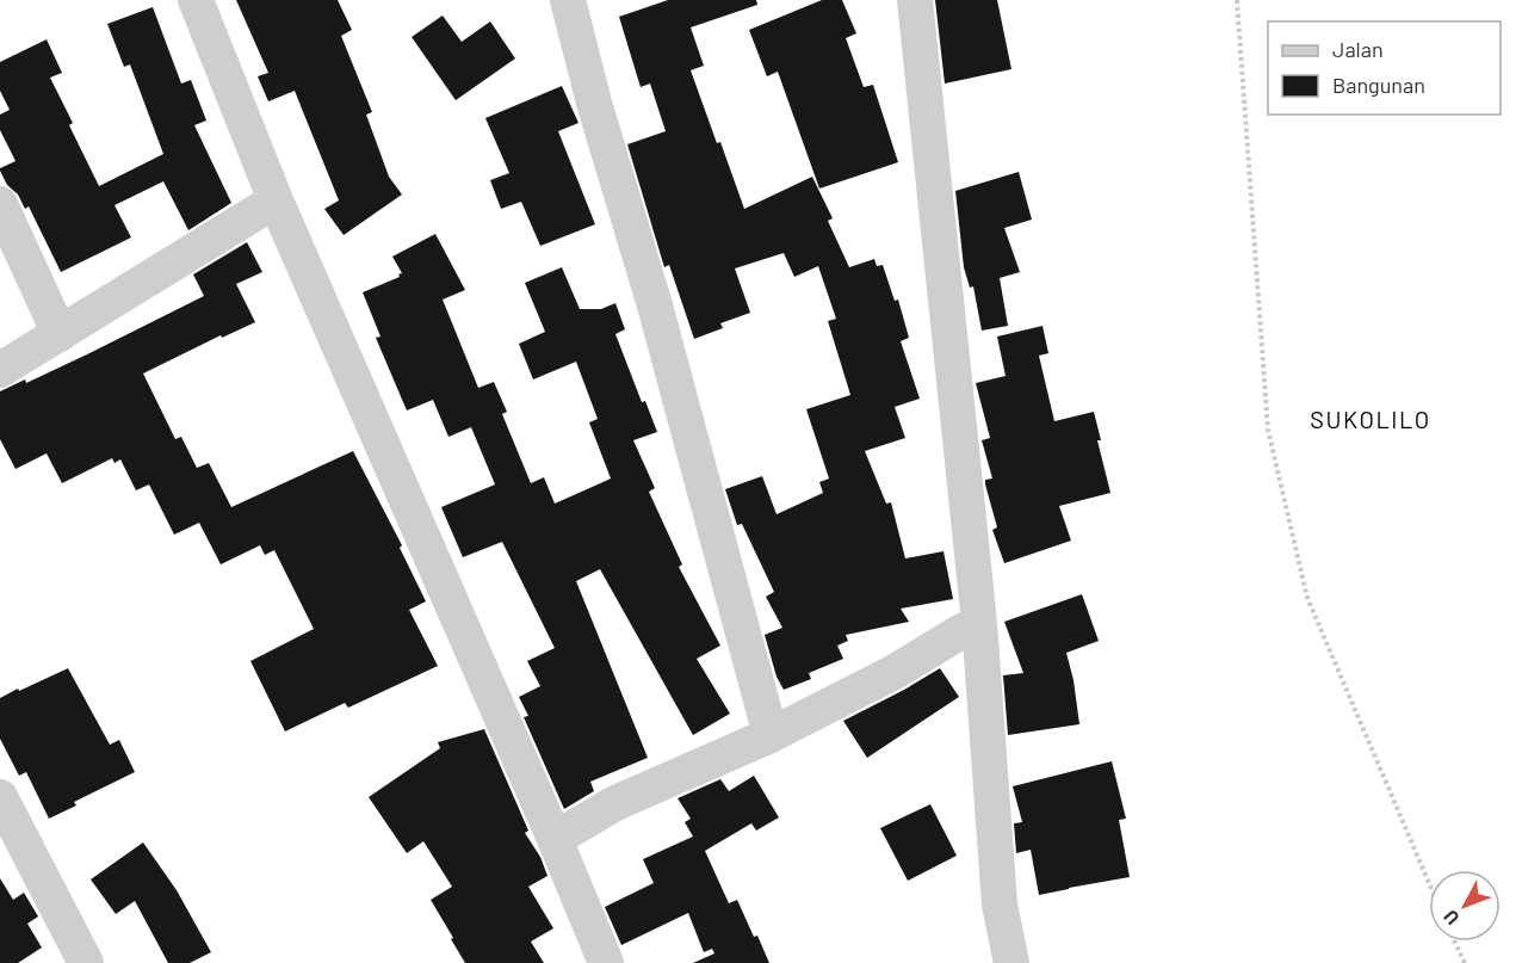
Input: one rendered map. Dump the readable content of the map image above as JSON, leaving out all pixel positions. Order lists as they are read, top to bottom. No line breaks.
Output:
{"districts":["SUKOLILO"],"legend":["Jalan","Bangunan"],"north":"bottom left"}
